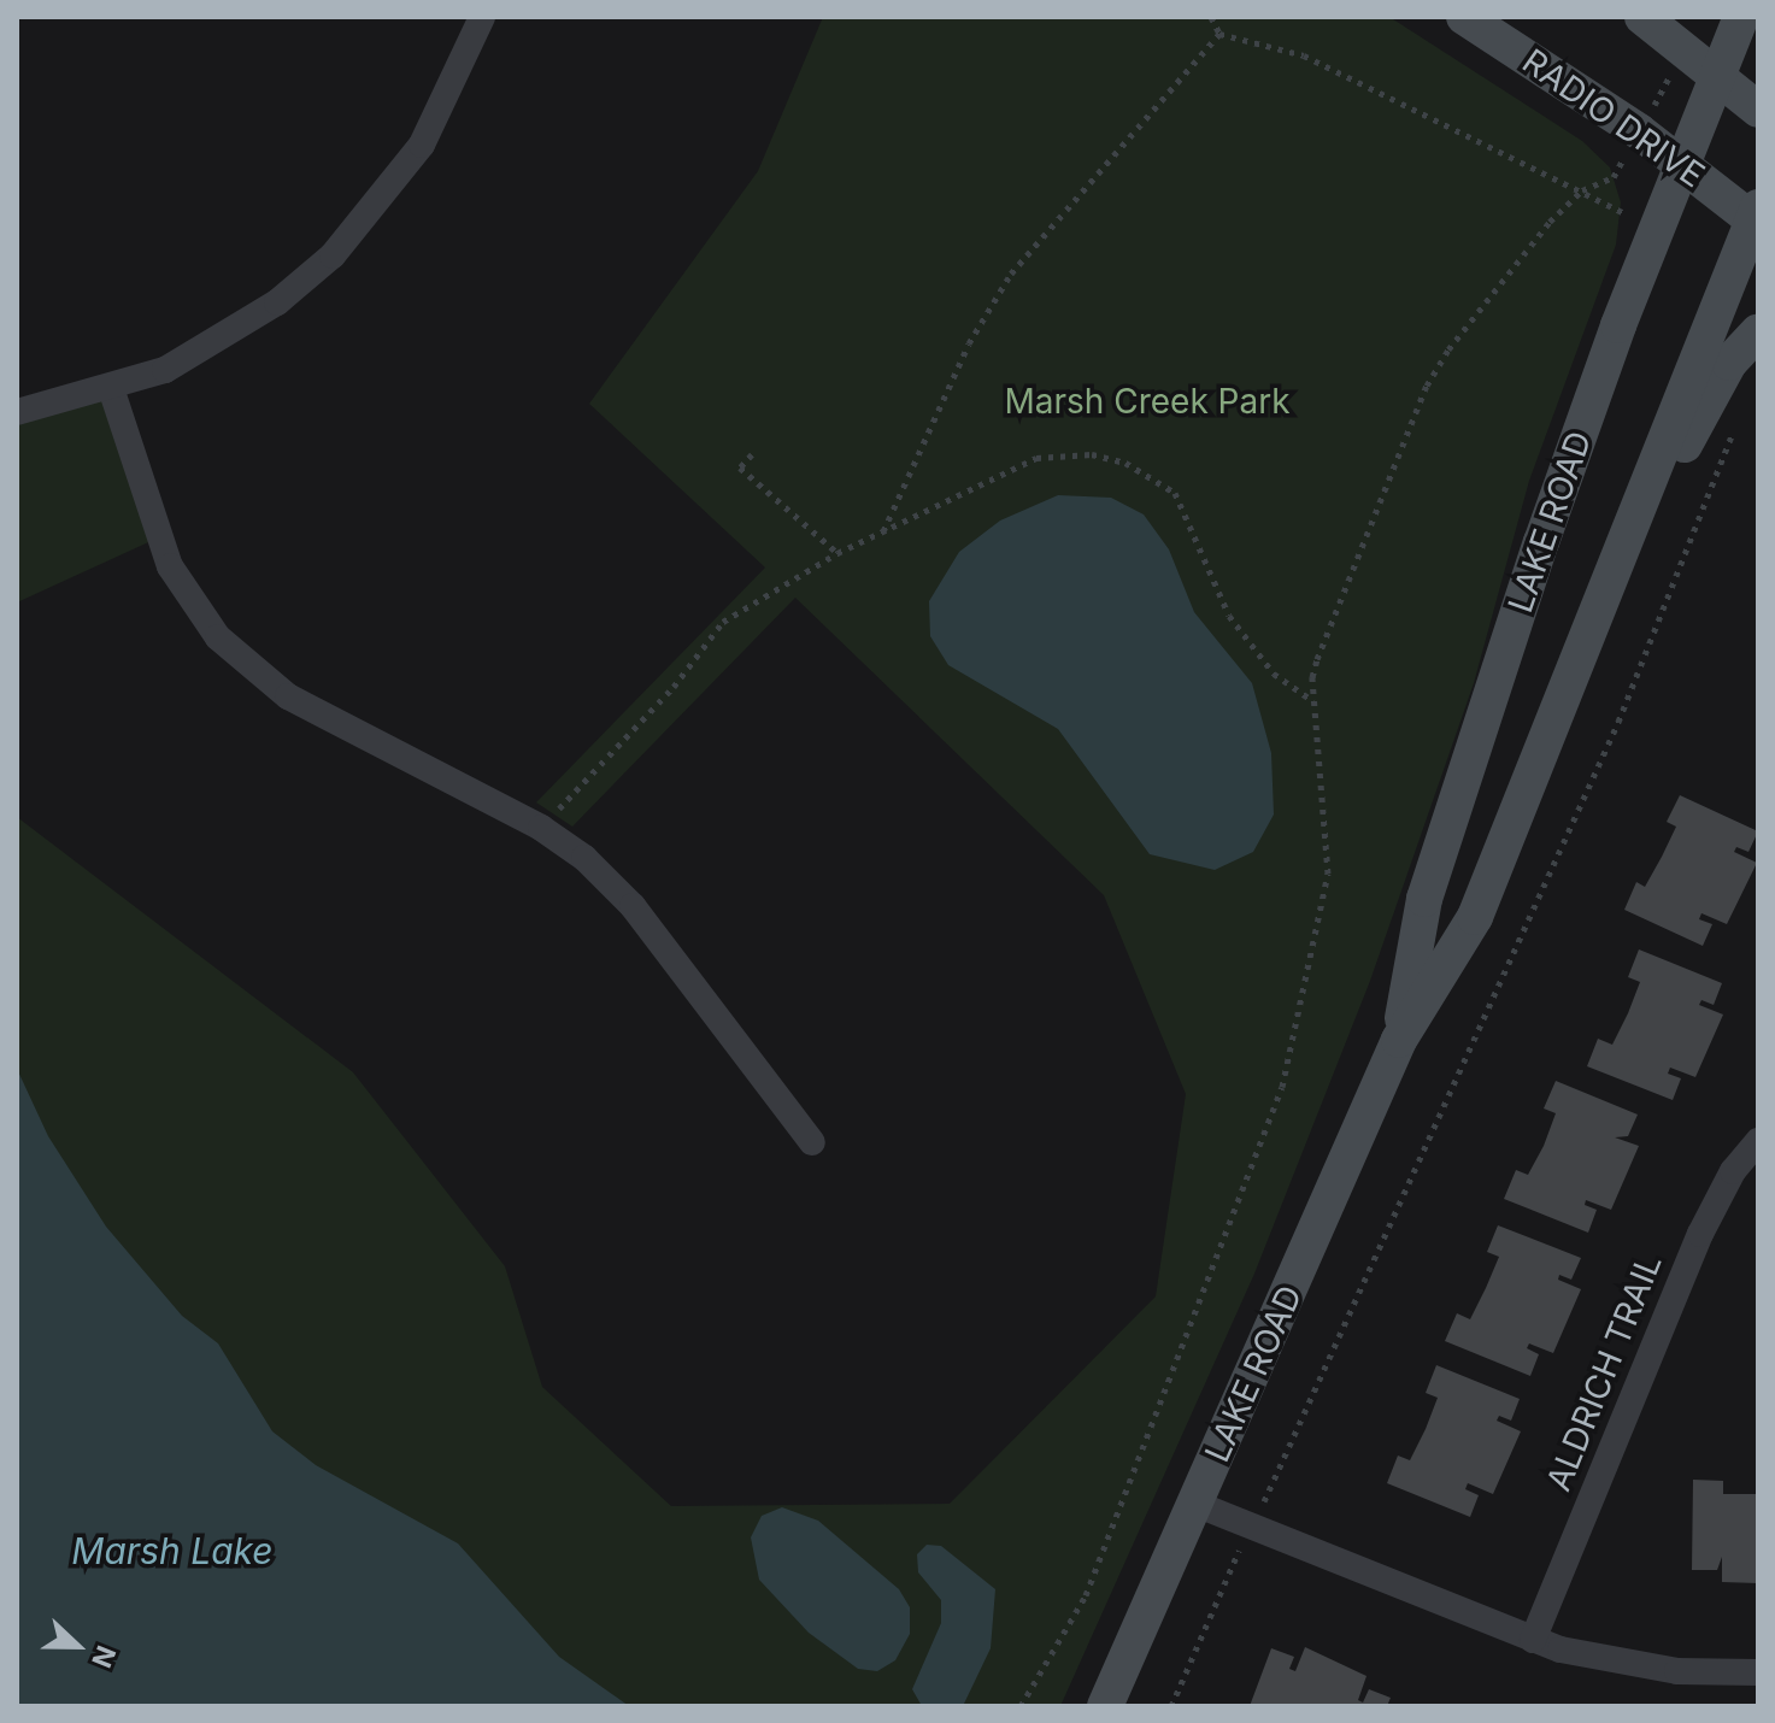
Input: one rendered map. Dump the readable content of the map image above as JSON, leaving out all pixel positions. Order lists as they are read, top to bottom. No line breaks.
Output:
{"streets":{"street":["RADIO DRIVE","LAKE ROAD","ALDRICH TRAIL"]},"crossings":[["RADIO DRIVE","LAKE ROAD"]],"water":["Marsh Lake"],"parks":["Marsh Creek Park"],"north":"right"}
